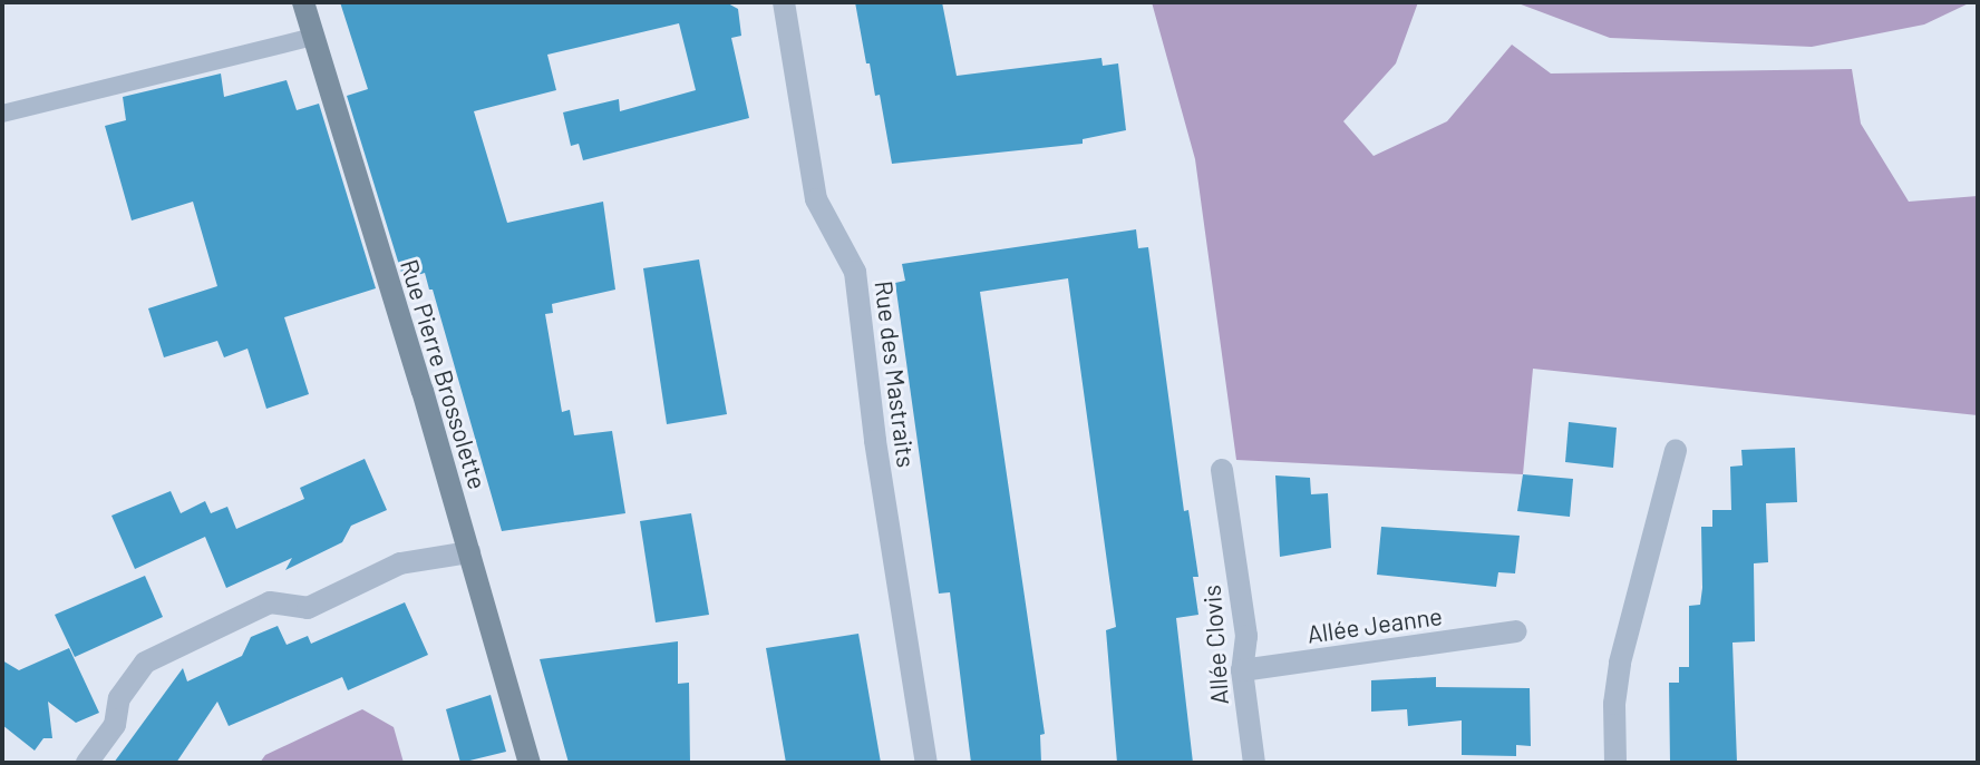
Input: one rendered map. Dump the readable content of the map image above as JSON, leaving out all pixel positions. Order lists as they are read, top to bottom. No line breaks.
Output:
{"streets":{"street":["Rue Pierre Brossolette","Rue des Mastraits","Allée Jeanne","Allée Clovis"]},"crossings":[["Allée Jeanne","Allée Clovis"]]}
